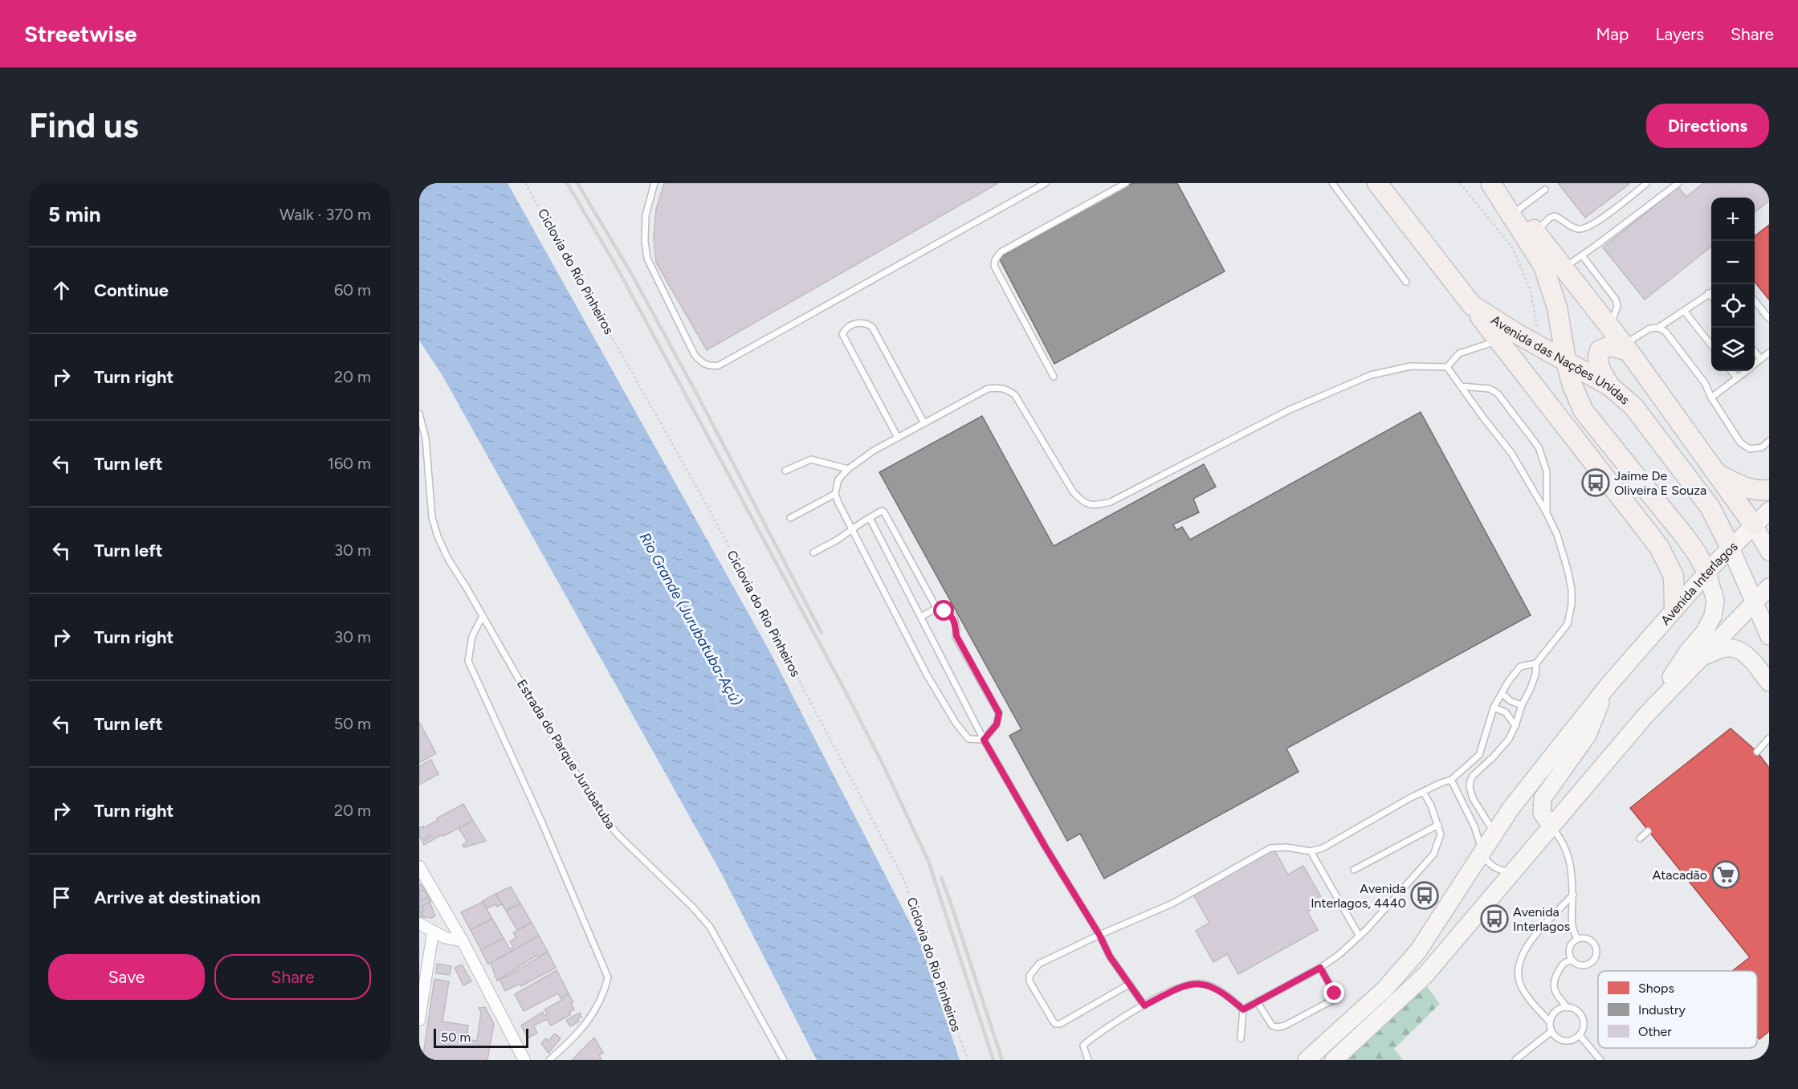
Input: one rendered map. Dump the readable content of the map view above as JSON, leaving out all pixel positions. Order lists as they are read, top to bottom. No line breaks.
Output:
{"streets":{"highway":["Avenida das Nações Unidas"],"main road":["Avenida Interlagos"],"lane":["Estrada do Parque Jurubatuba"],"path":["Ciclovia do Rio Pinheiros"]},"crossings":[["Avenida das Nações Unidas","Avenida Interlagos"]],"water":["Rio Grande (Jurubatuba-Açú)"],"places":{"bus stop":["Jaime De Oliveira E Souza","Avenida Interlagos, 4440","Avenida Interlagos"],"supermarket":["Atacadão"]},"legend":["Shops","Industry","Other"],"scale_bar":"50 m","page":{"header":"Streetwise","nav":["Map","Layers","Share"],"buttons":["Directions",["Save","Share"]],"title":"Find us","heading":["5 min","Walk · 370 m"],"map_buttons":["+","−"],"list":[["Continue","60 m"],["Turn right","20 m"],["Turn left","160 m"],["Turn left","30 m"],["Turn right","30 m"],["Turn left","50 m"],["Turn right","20 m"],"Arrive at destination"],"scale":"50 m"}}
